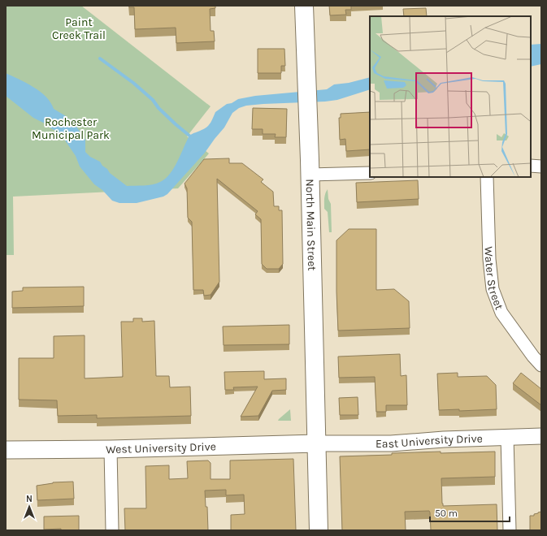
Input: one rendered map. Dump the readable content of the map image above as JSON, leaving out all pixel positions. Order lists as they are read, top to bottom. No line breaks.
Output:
{"streets":{"main road":["North Main Street","West University Drive"],"street":["Water Street","East University Drive"]},"crossings":[["North Main Street","East University Drive"],["North Main Street","West University Drive"],["East University Drive","West University Drive"]],"parks":["Paint Creek Trail","Rochester Municipal Park"],"scale_bar":"50 m","north":"top"}
